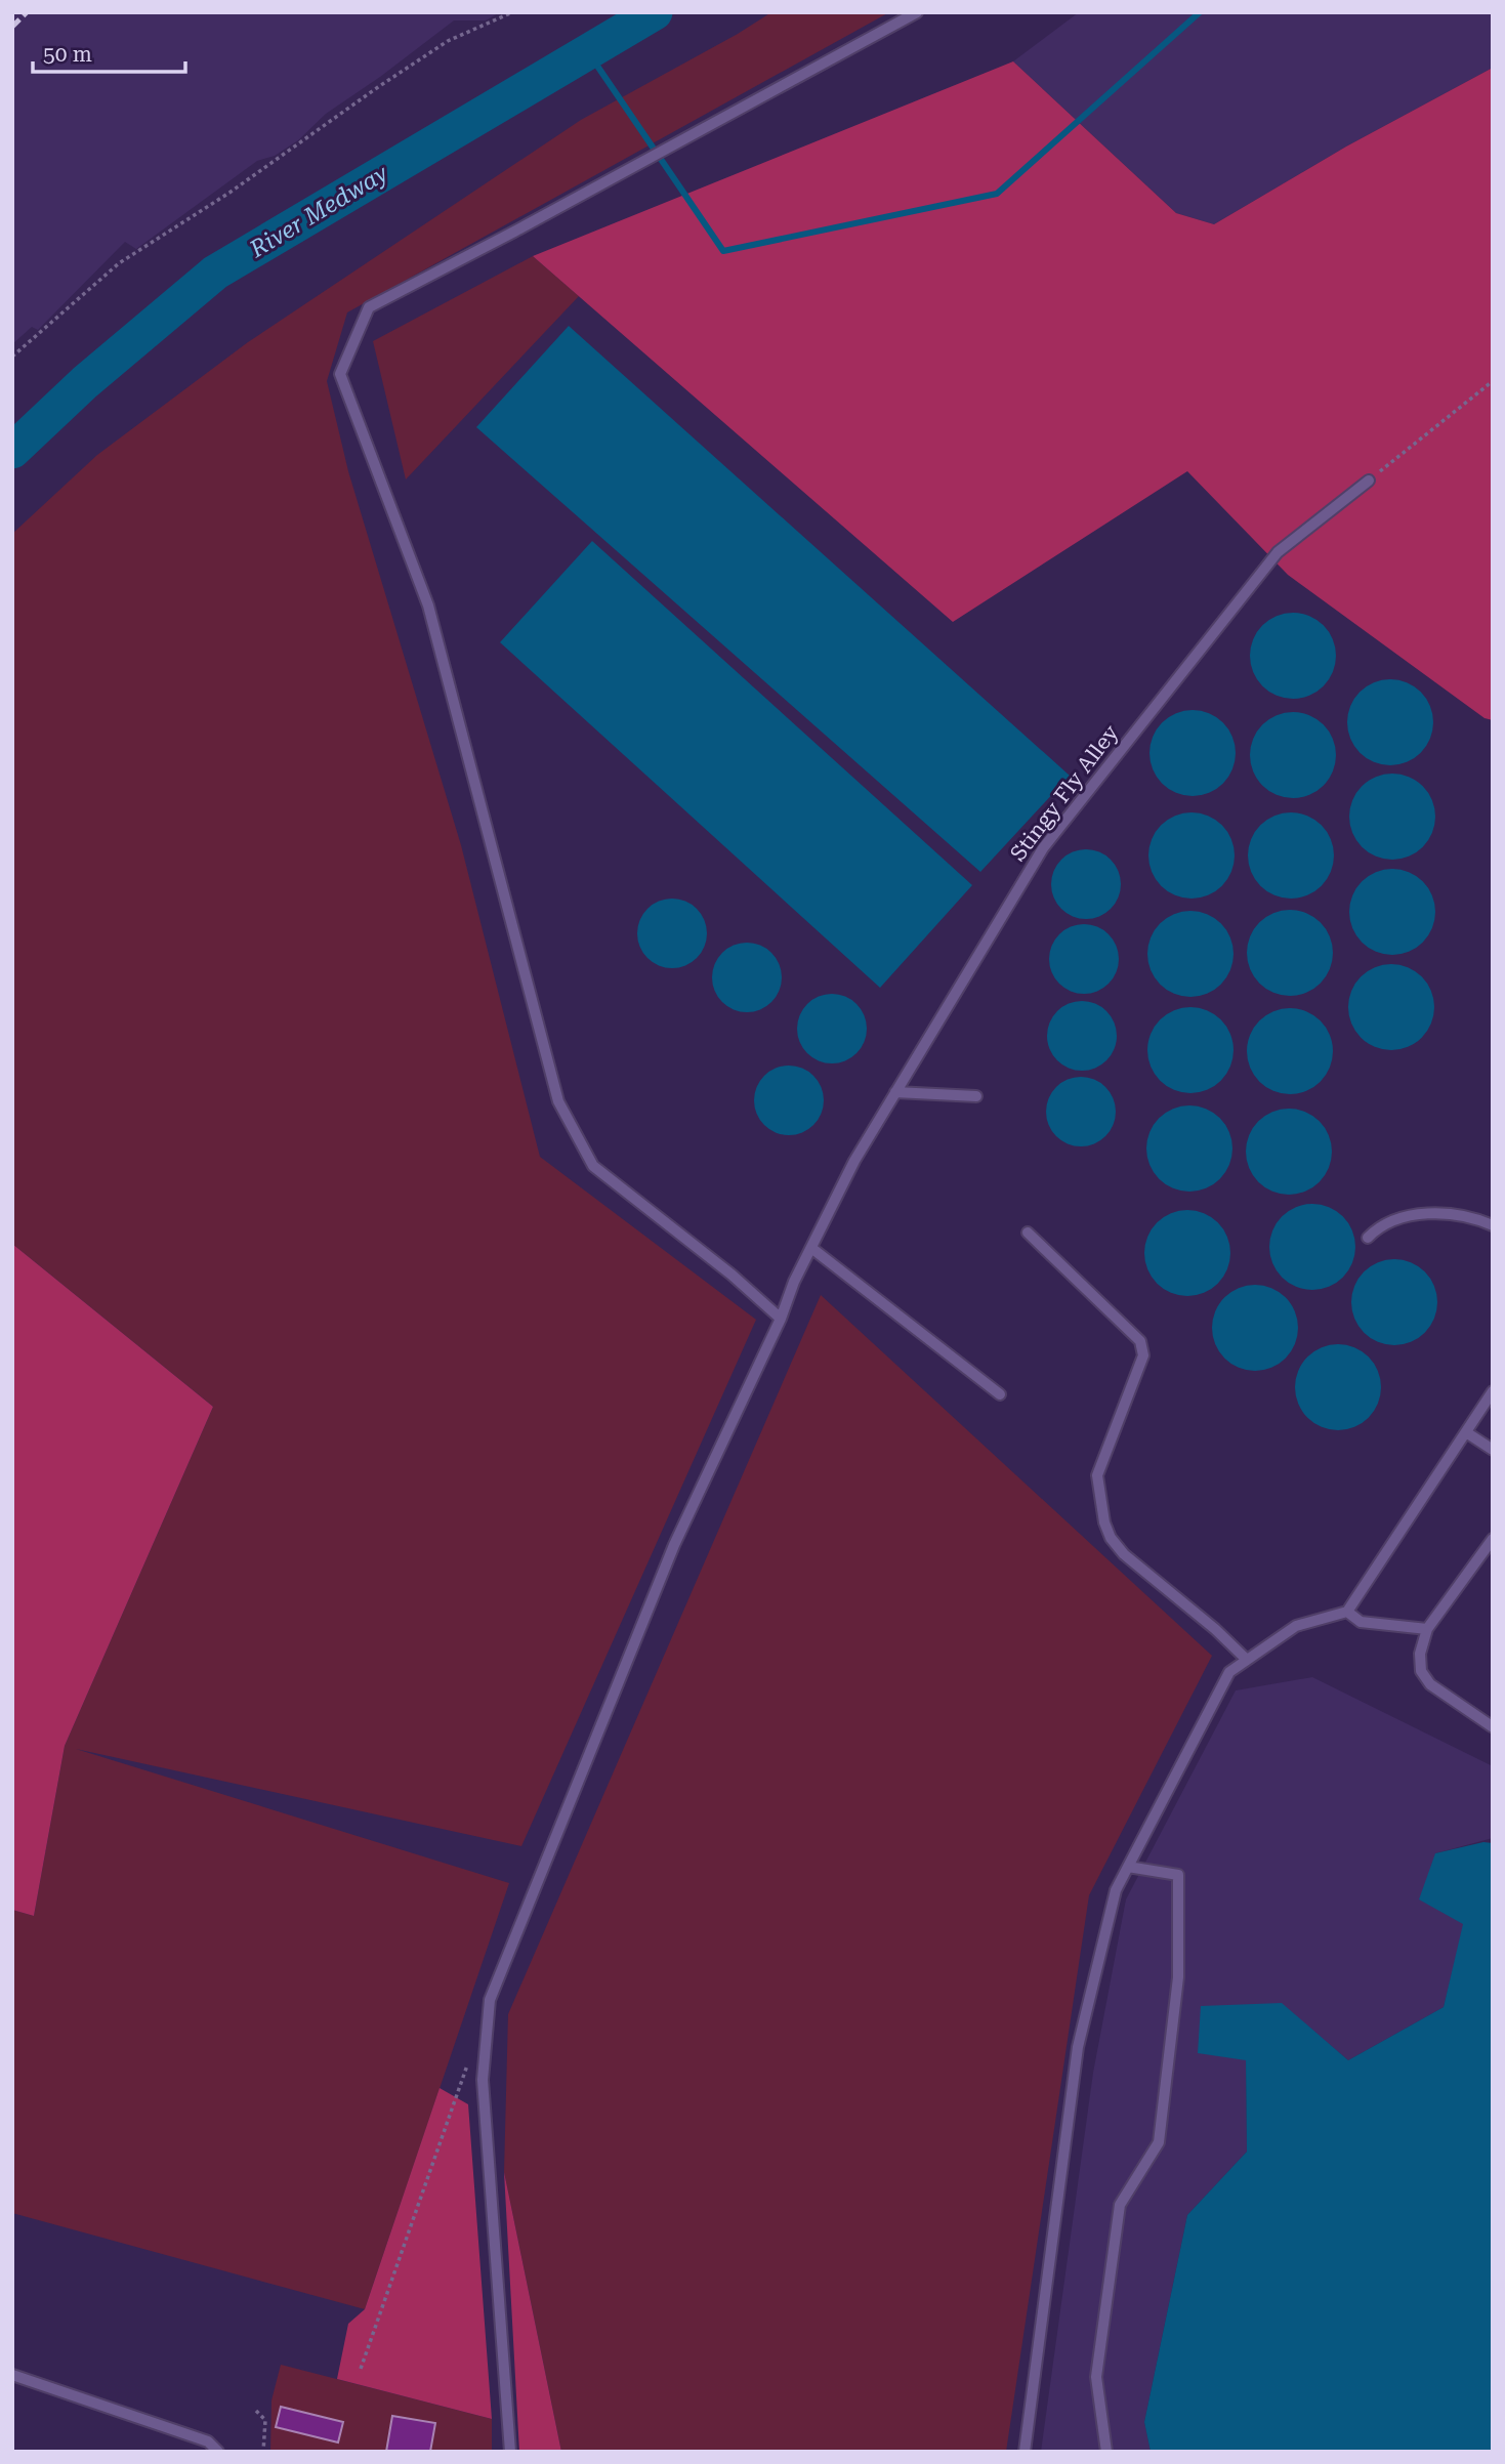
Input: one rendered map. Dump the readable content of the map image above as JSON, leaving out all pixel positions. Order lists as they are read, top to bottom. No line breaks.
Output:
{"streets":{"lane":["Stingy Fly Alley"]},"water":["River Medway"],"scale_bar":"50 m"}
